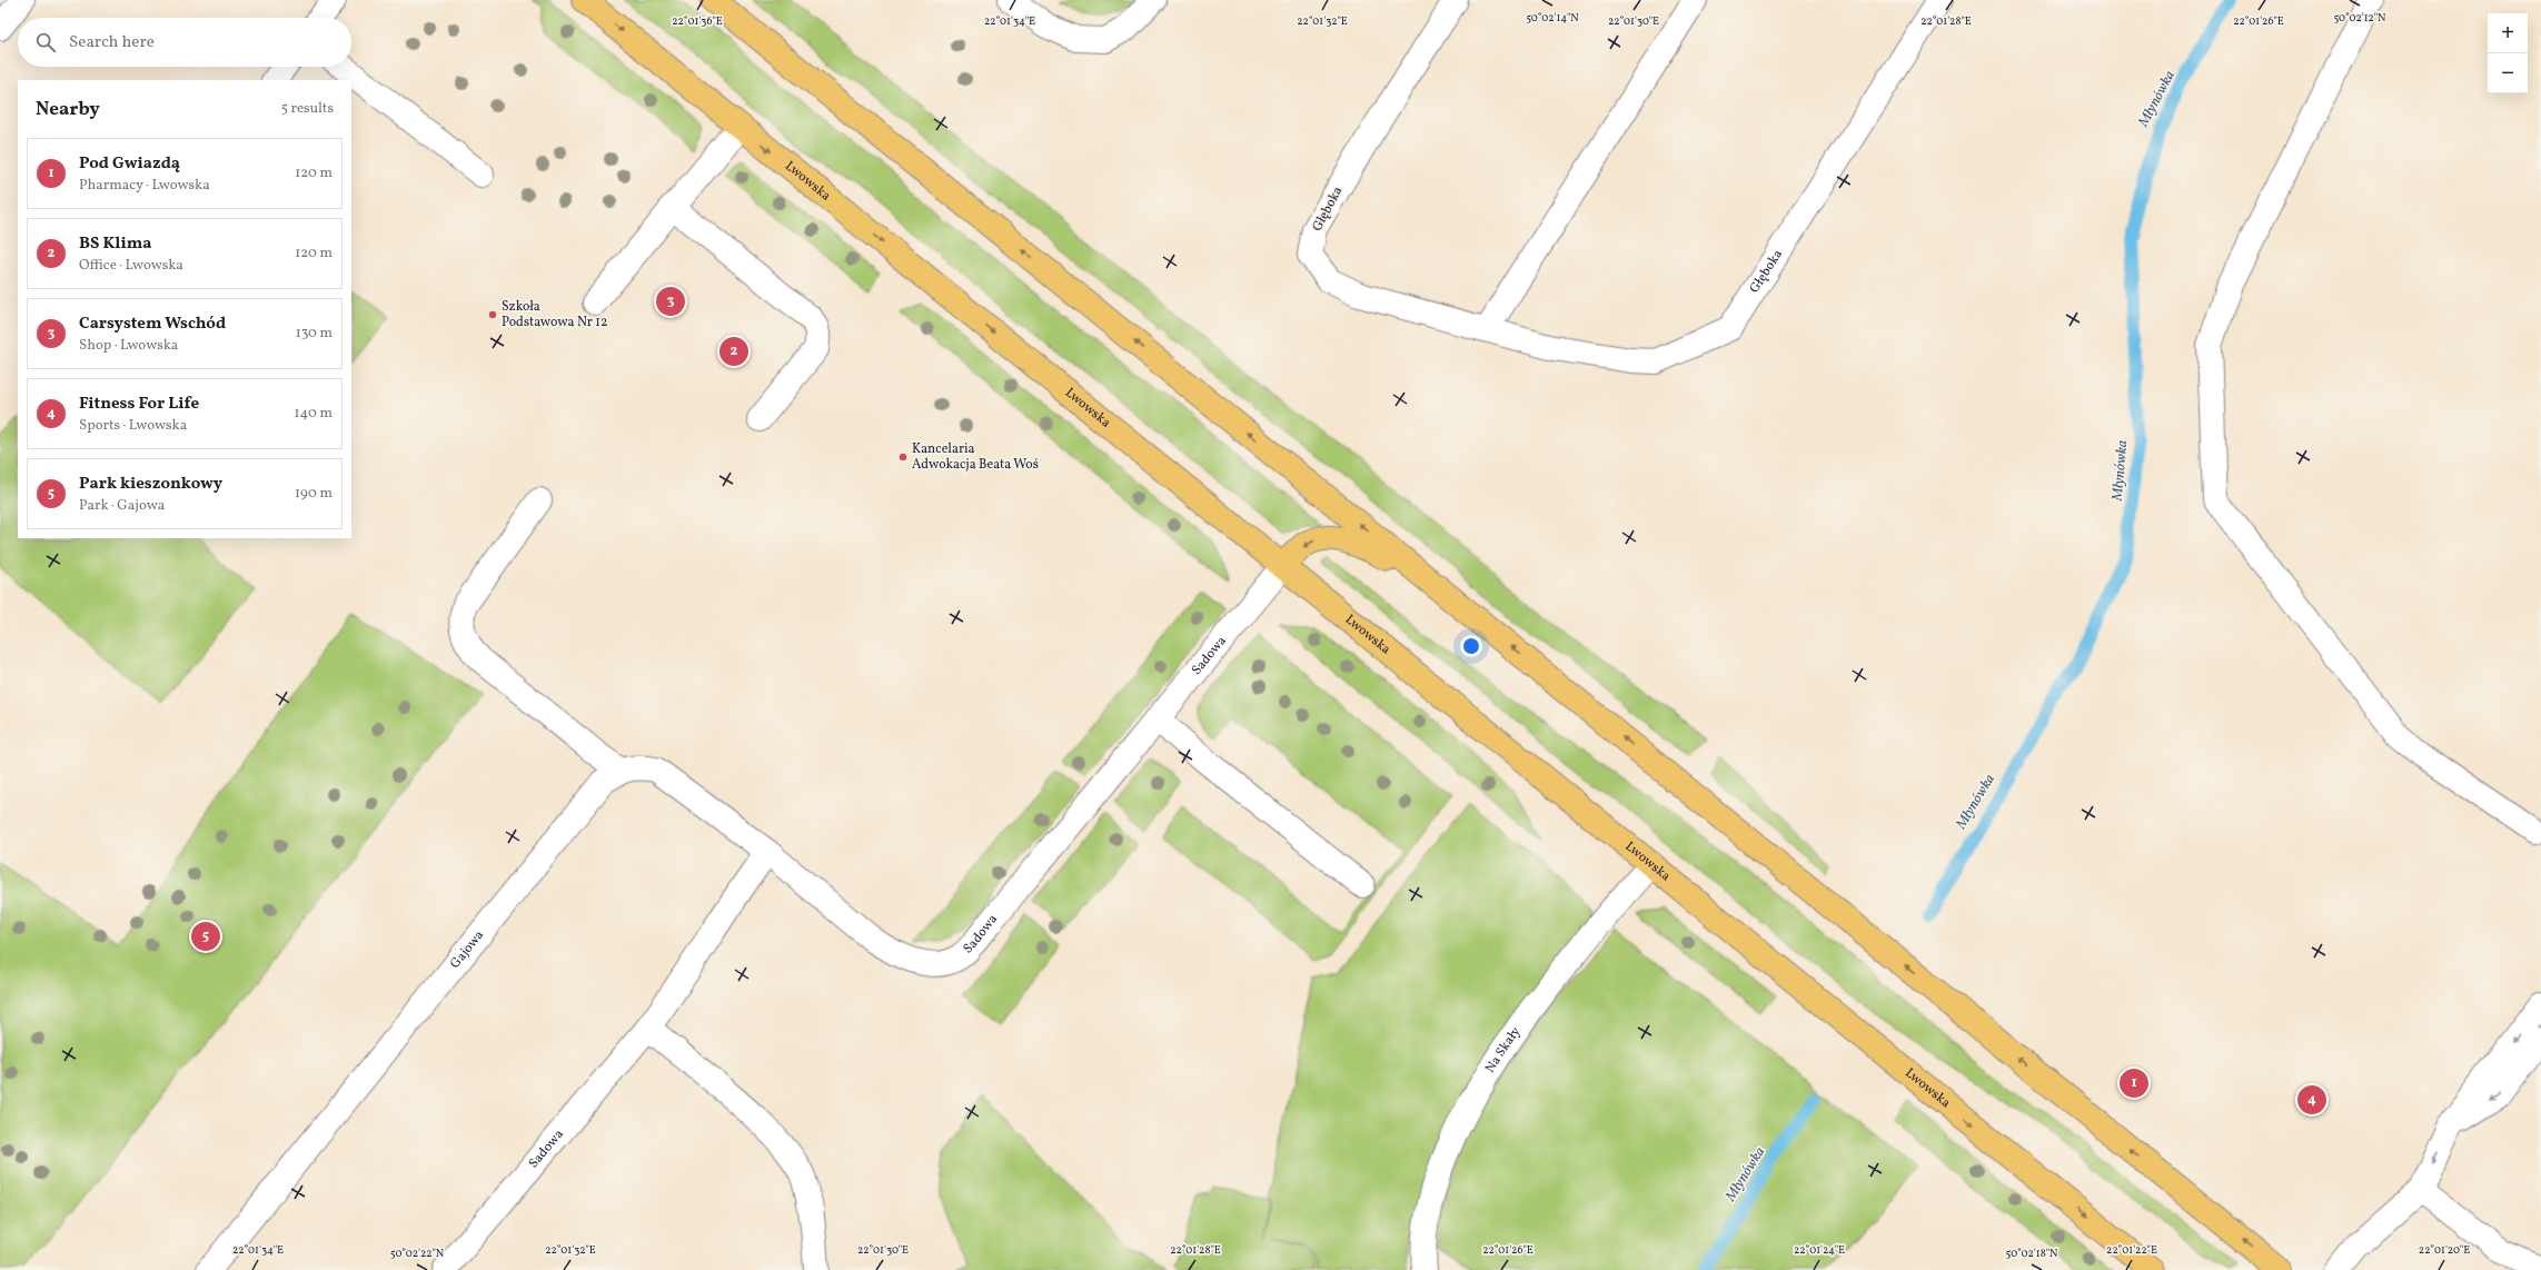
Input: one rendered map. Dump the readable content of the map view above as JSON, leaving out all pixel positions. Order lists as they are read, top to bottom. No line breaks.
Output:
{"streets":{"main road":["Lwowska"],"street":["Głęboka","Sadowa","Gajowa","Na Skały"]},"crossings":[["Lwowska","Sadowa"],["Lwowska","Na Skały"],["Sadowa","Gajowa"]],"water":["Młynówka"],"places":["Szkoła Podstawowa Nr 12","Kancelaria Adwokacja Beata Woś"],"page":{"map_buttons":["+","−"],"search":"Search here","heading":["Nearby","5 results"],"list":[{"mark":"1","name":"Pod Gwiazdą","note":"Pharmacy · Lwowska","value":"120 m"},{"mark":"2","name":"BS Klima","note":"Office · Lwowska","value":"120 m"},{"mark":"3","name":"Carsystem Wschód","note":"Shop · Lwowska","value":"130 m"},{"mark":"4","name":"Fitness For Life","note":"Sports · Lwowska","value":"140 m"},{"mark":"5","name":"Park kieszonkowy","note":"Park · Gajowa","value":"190 m"}],"pins":["3","2","5","1","4"]},"coordinates":["50°02'14\"N","50°02'12\"N","22°01'30\"E","22°01'26\"E","22°01'36\"E","22°01'34\"E","22°01'32\"E","22°01'28\"E","22°01'24\"E","22°01'22\"E","22°01'20\"E","50°02'22\"N","50°02'18\"N"]}
